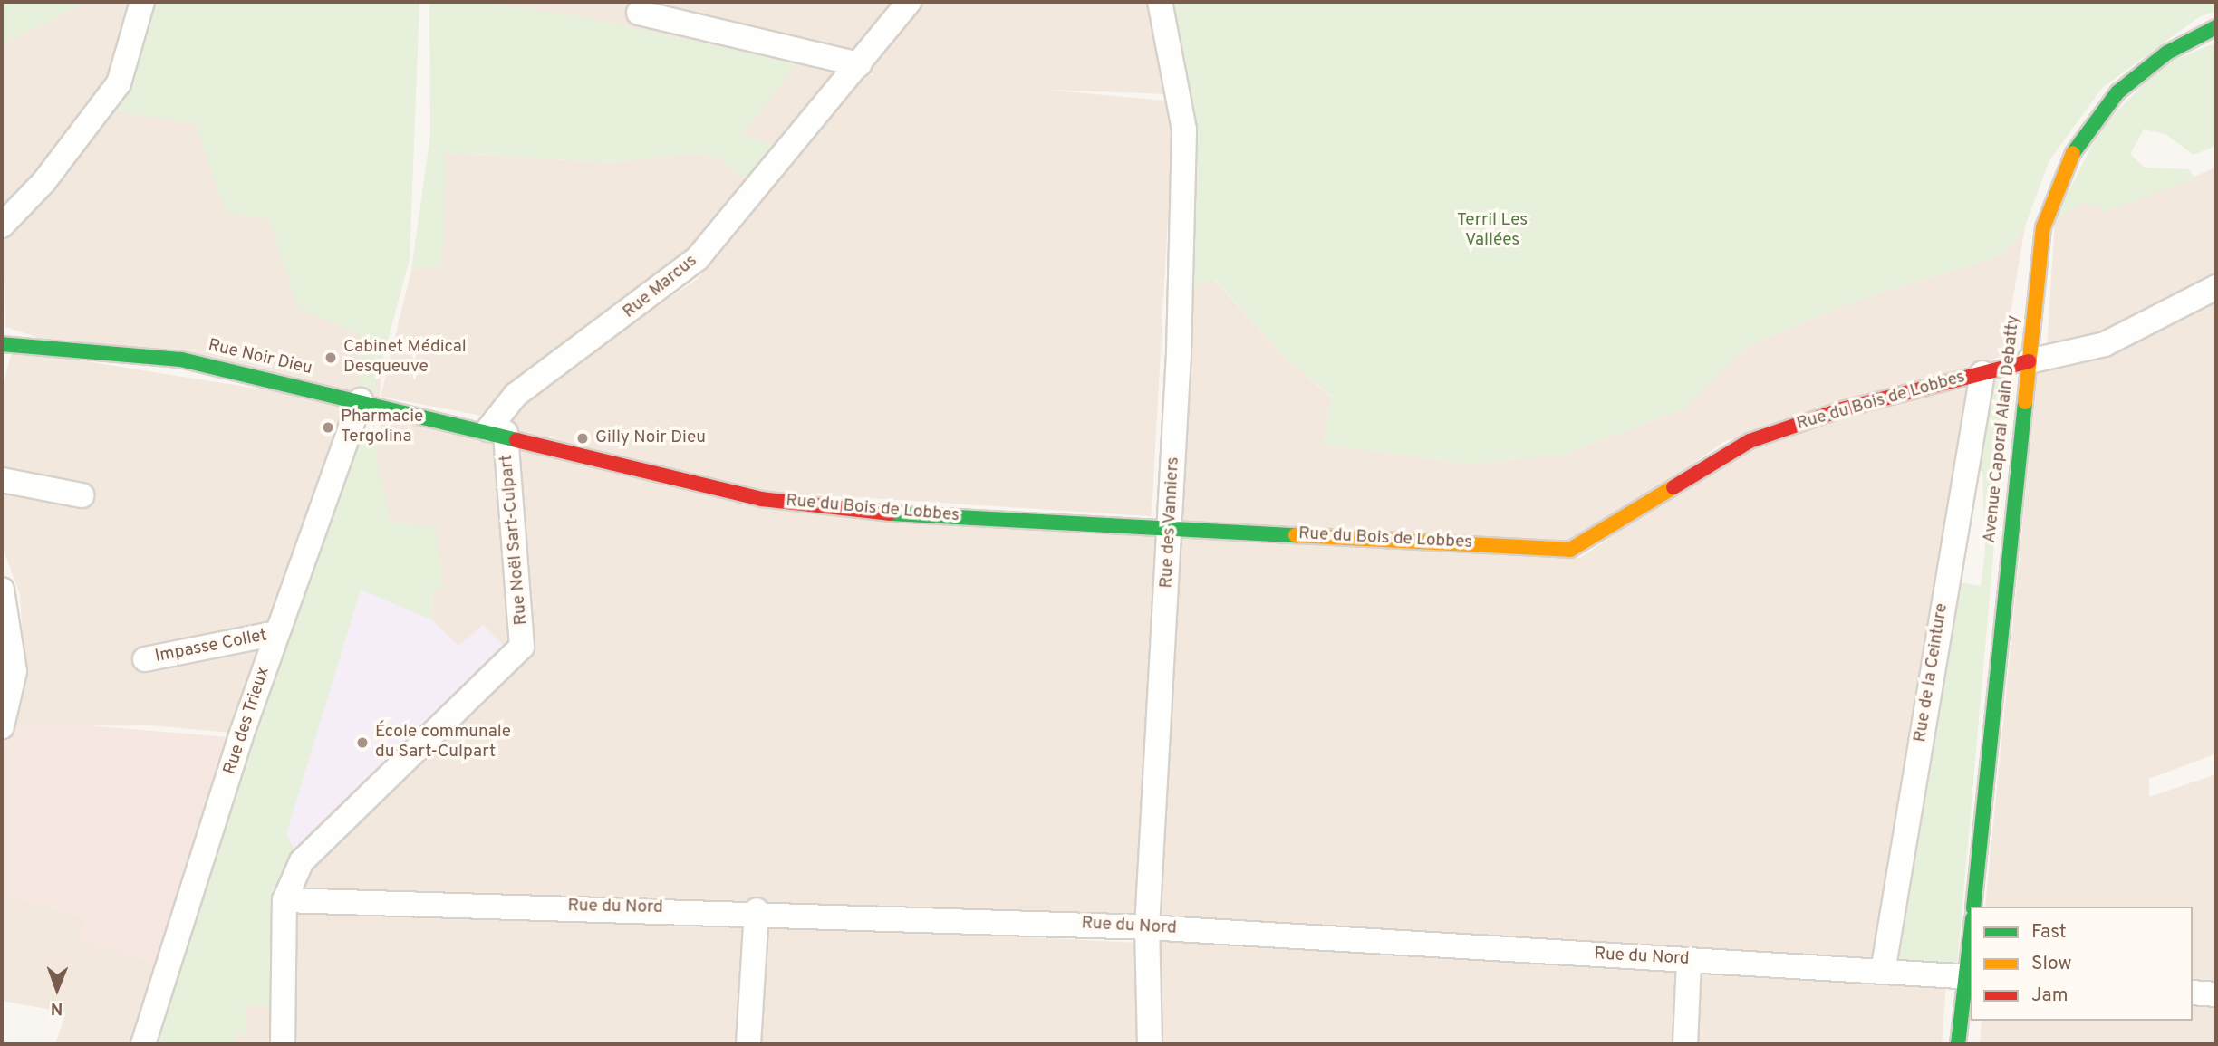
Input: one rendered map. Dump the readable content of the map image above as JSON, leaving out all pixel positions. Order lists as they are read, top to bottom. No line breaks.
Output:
{"streets":{"street":["Rue Marcus","Rue Noir Dieu","Rue du Bois de Lobbes","Avenue Caporal Alain Debatty","Rue des Vanniers","Rue Noël Sart-Culpart","Impasse Collet","Rue de la Ceinture","Rue des Trieux","Rue du Nord"]},"crossings":[["Rue Marcus","Rue Noir Dieu"],["Rue Marcus","Rue du Bois de Lobbes"],["Rue Marcus","Rue Noël Sart-Culpart"],["Rue Noir Dieu","Rue du Bois de Lobbes"],["Rue Noir Dieu","Rue Noël Sart-Culpart"],["Rue Noir Dieu","Rue des Trieux"],["Rue du Bois de Lobbes","Avenue Caporal Alain Debatty"],["Rue du Bois de Lobbes","Rue des Vanniers"],["Rue du Bois de Lobbes","Rue Noël Sart-Culpart"],["Rue du Bois de Lobbes","Rue de la Ceinture"],["Rue des Vanniers","Rue du Nord"],["Rue Noël Sart-Culpart","Rue du Nord"],["Impasse Collet","Rue des Trieux"],["Rue de la Ceinture","Rue du Nord"]],"parks":["Terril Les Vallées"],"places":["Cabinet Médical Desqueuve","Pharmacie Tergolina","Gilly Noir Dieu","École communale du Sart-Culpart"],"legend":["Fast","Slow","Jam"],"north":"bottom"}
